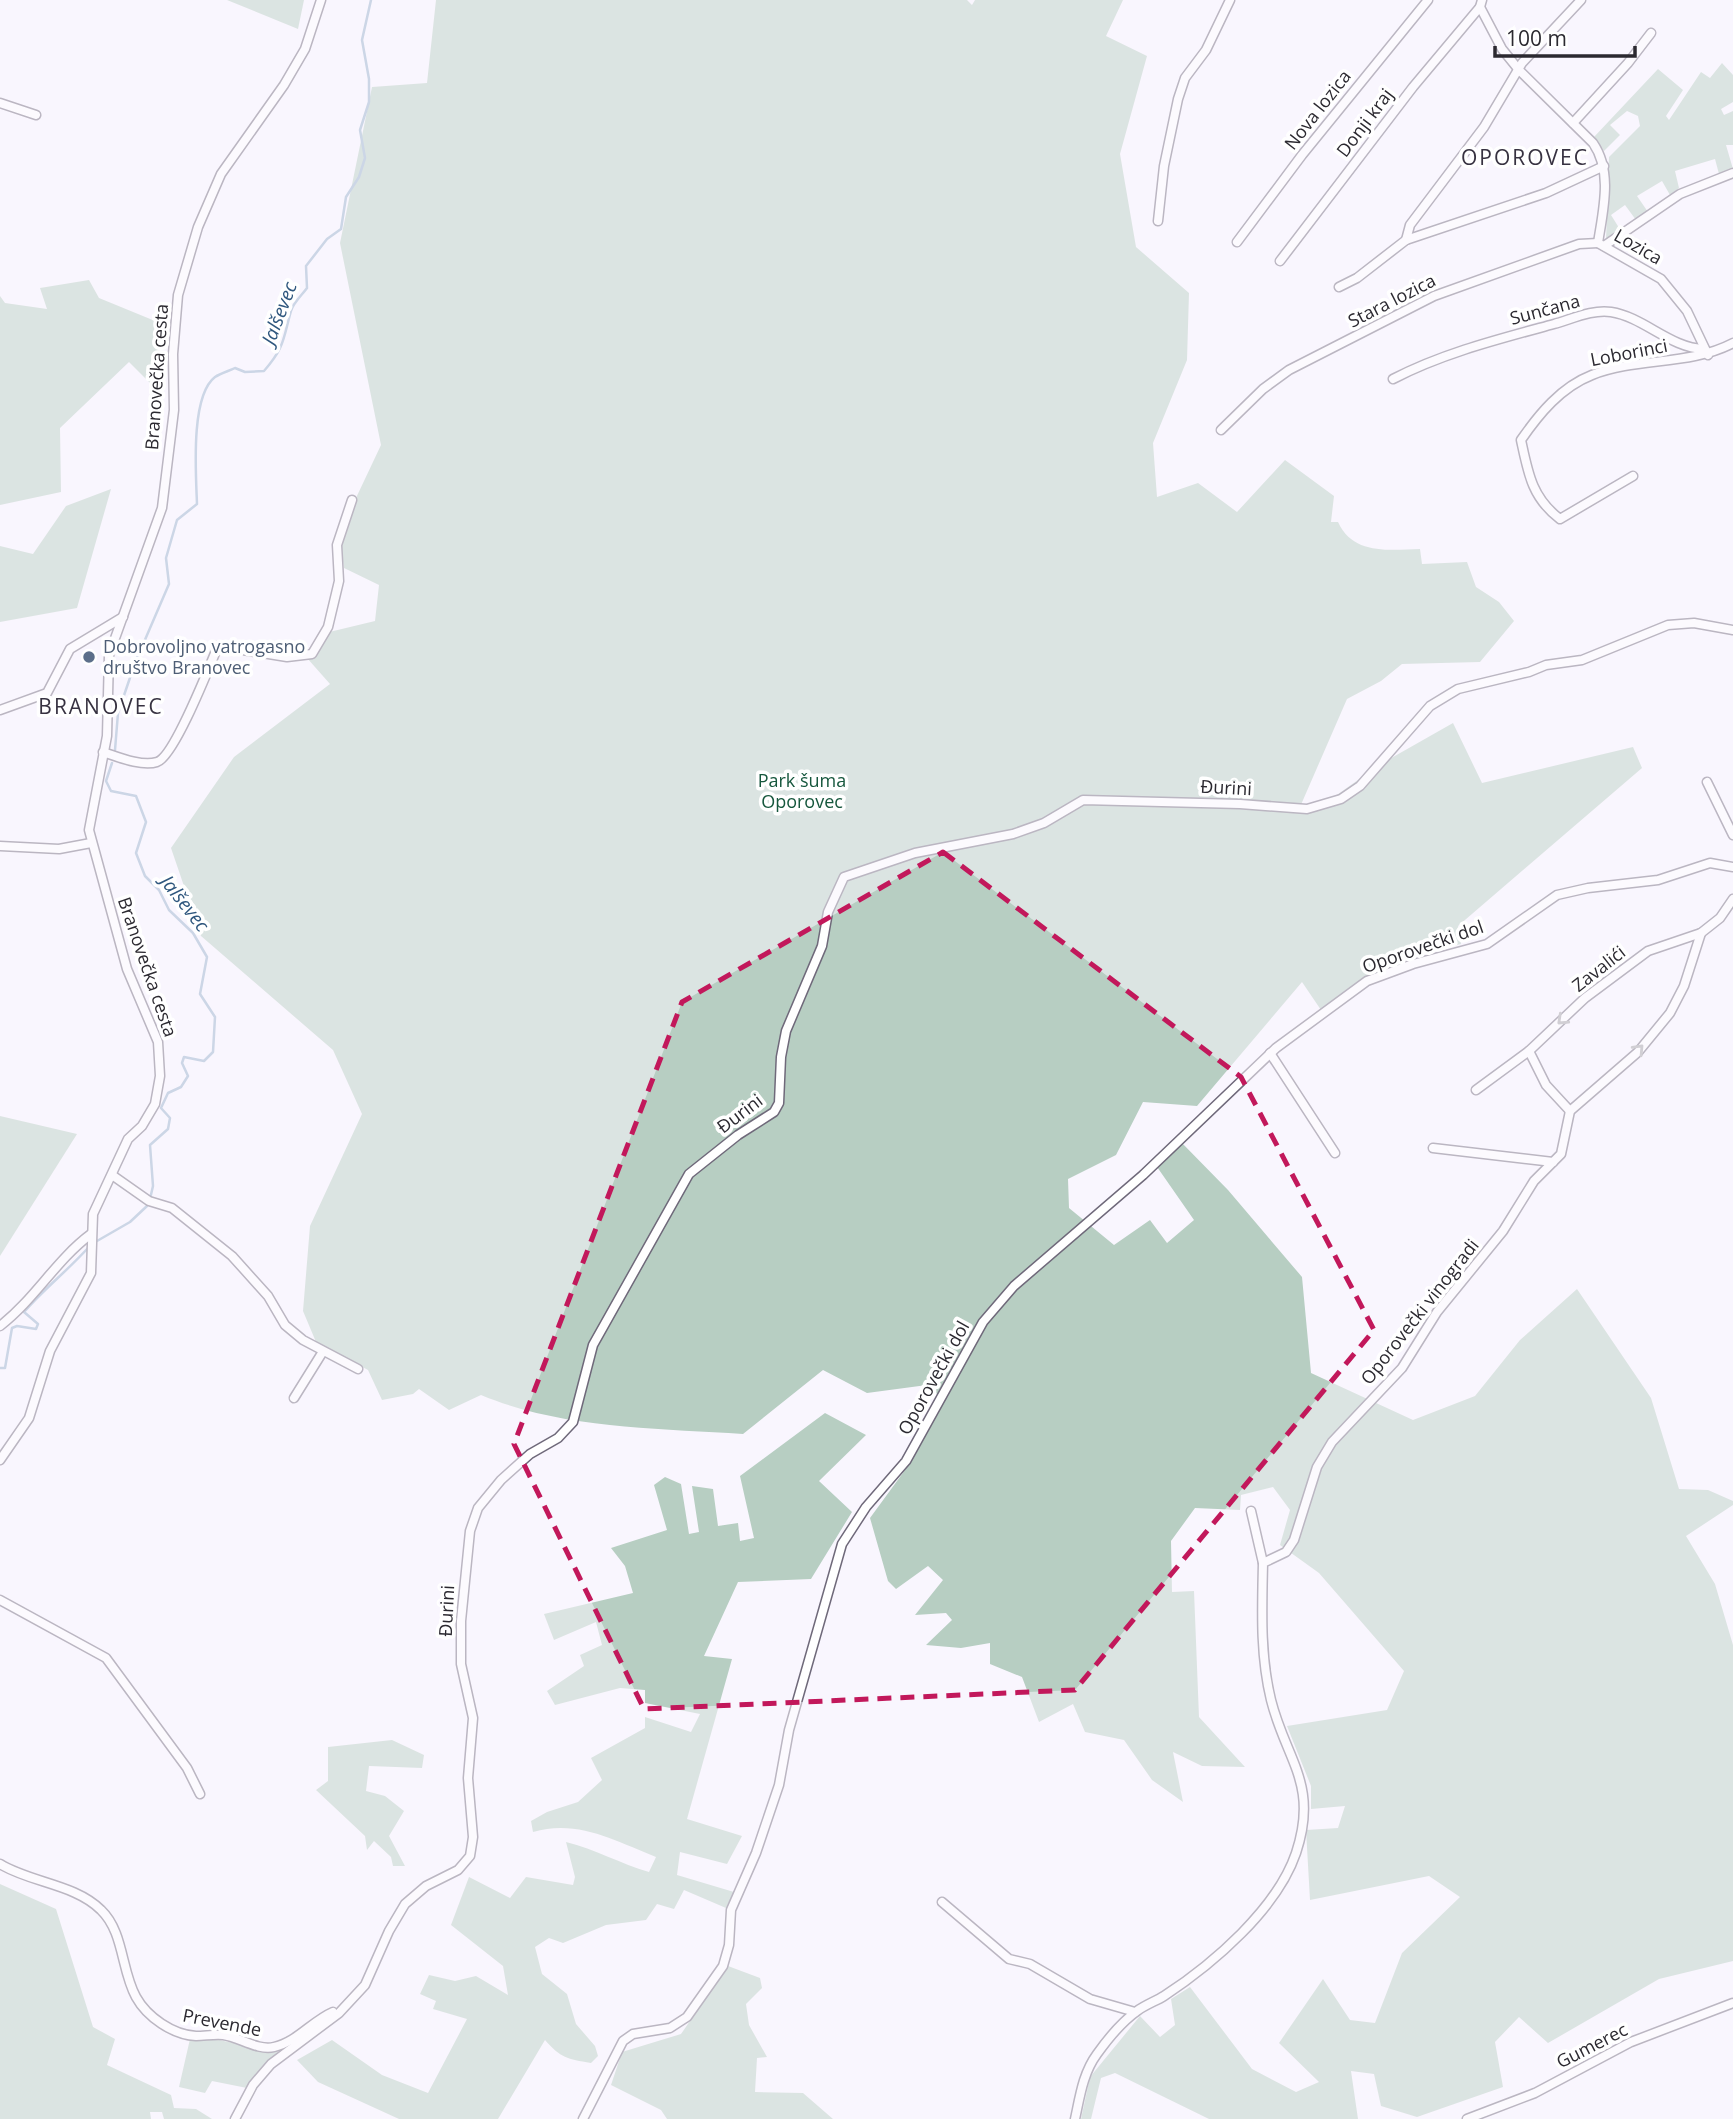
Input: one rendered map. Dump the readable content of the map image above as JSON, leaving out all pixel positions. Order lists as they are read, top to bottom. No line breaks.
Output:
{"streets":{"street":["Nova lozica","Donji kraj","Lozica","Stara lozica","Sunčana","Loborinci","Branovečka cesta","Đurini","Oporovečki dol","Zavalići","Oporovečki vinogradi","Prevende","Gumerec"]},"crossings":[["Lozica","Stara lozica"],["Lozica","Sunčana"],["Lozica","Loborinci"],["Sunčana","Loborinci"],["Đurini","Prevende"]],"districts":["OPOROVEC","BRANOVEC"],"water":["Jalševec"],"parks":["Park šuma Oporovec"],"places":["Dobrovoljno vatrogasno društvo Branovec"],"scale_bar":"100 m"}
